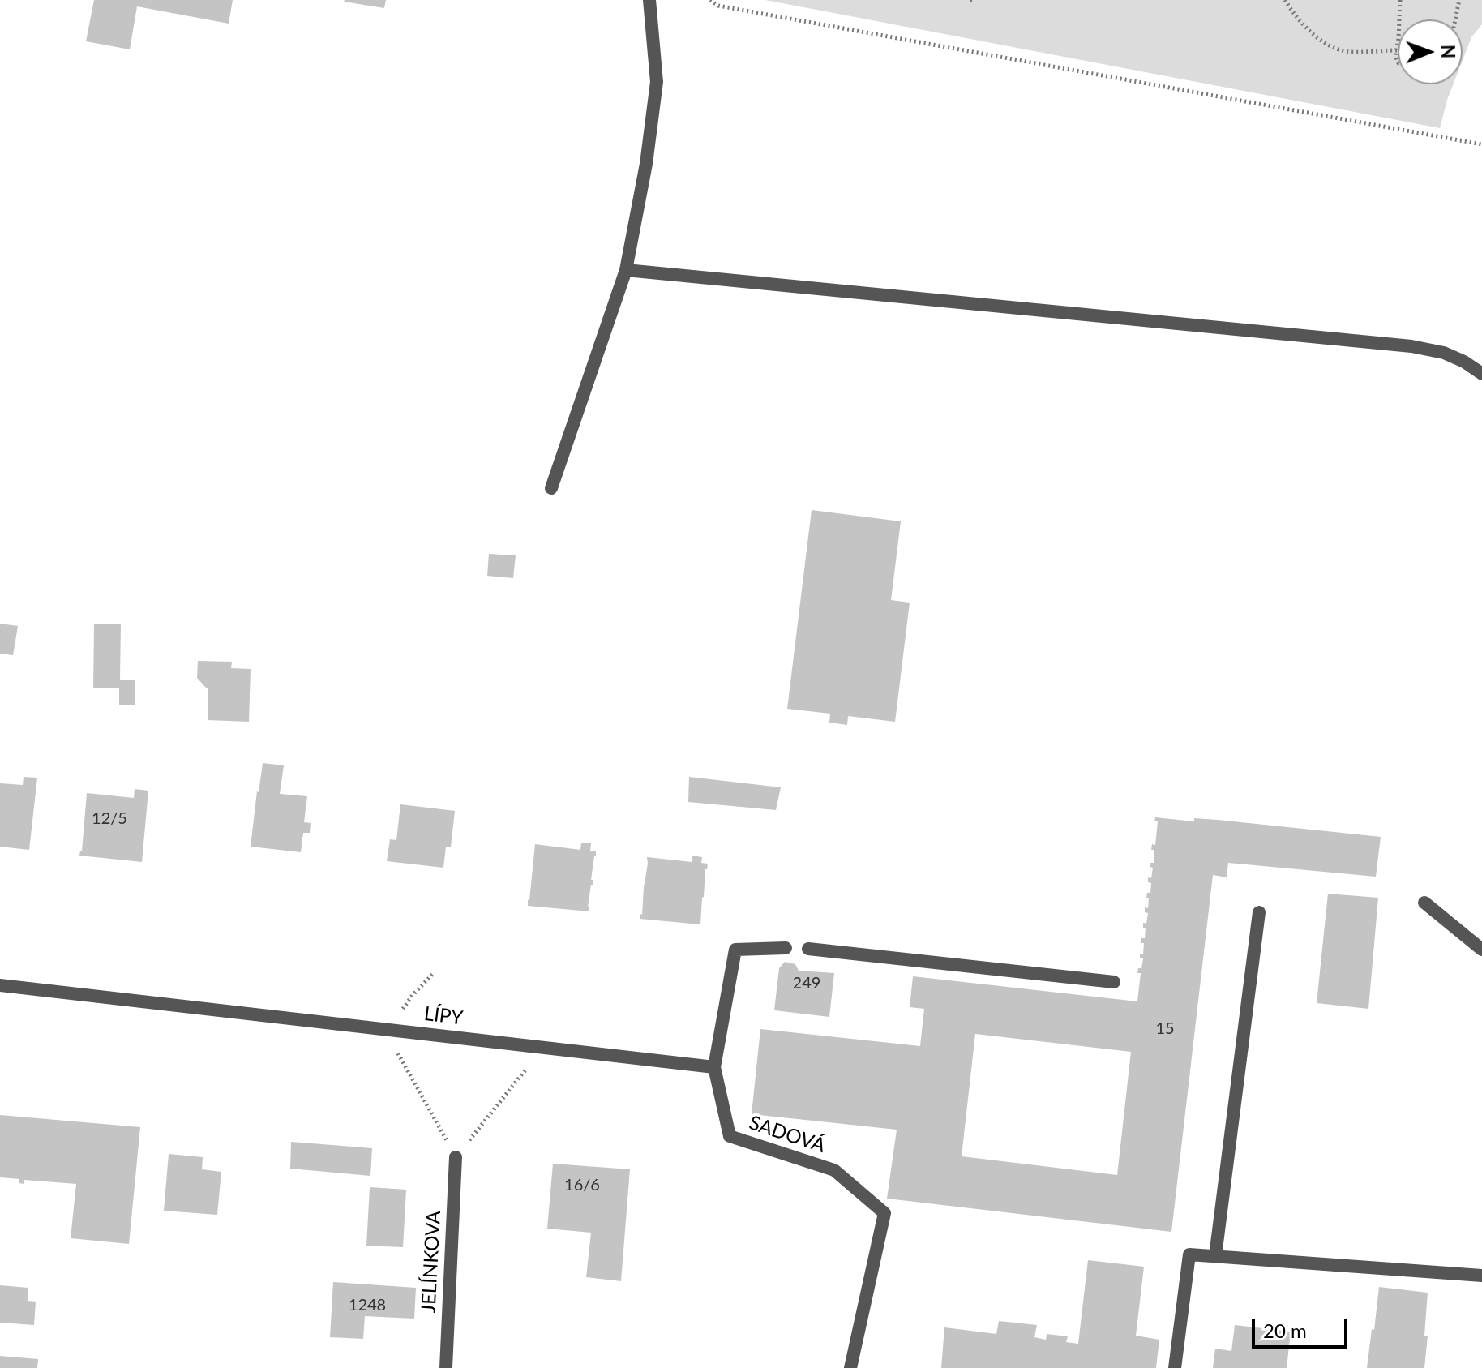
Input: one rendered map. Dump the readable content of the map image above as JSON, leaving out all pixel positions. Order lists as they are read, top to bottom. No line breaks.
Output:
{"streets":{"street":["LÍPY","SADOVÁ","JELÍNKOVA"]},"crossings":[["LÍPY","SADOVÁ"]],"house_numbers":["12/5","249","15","16/6","1248"],"scale_bar":"20 m","north":"right"}
